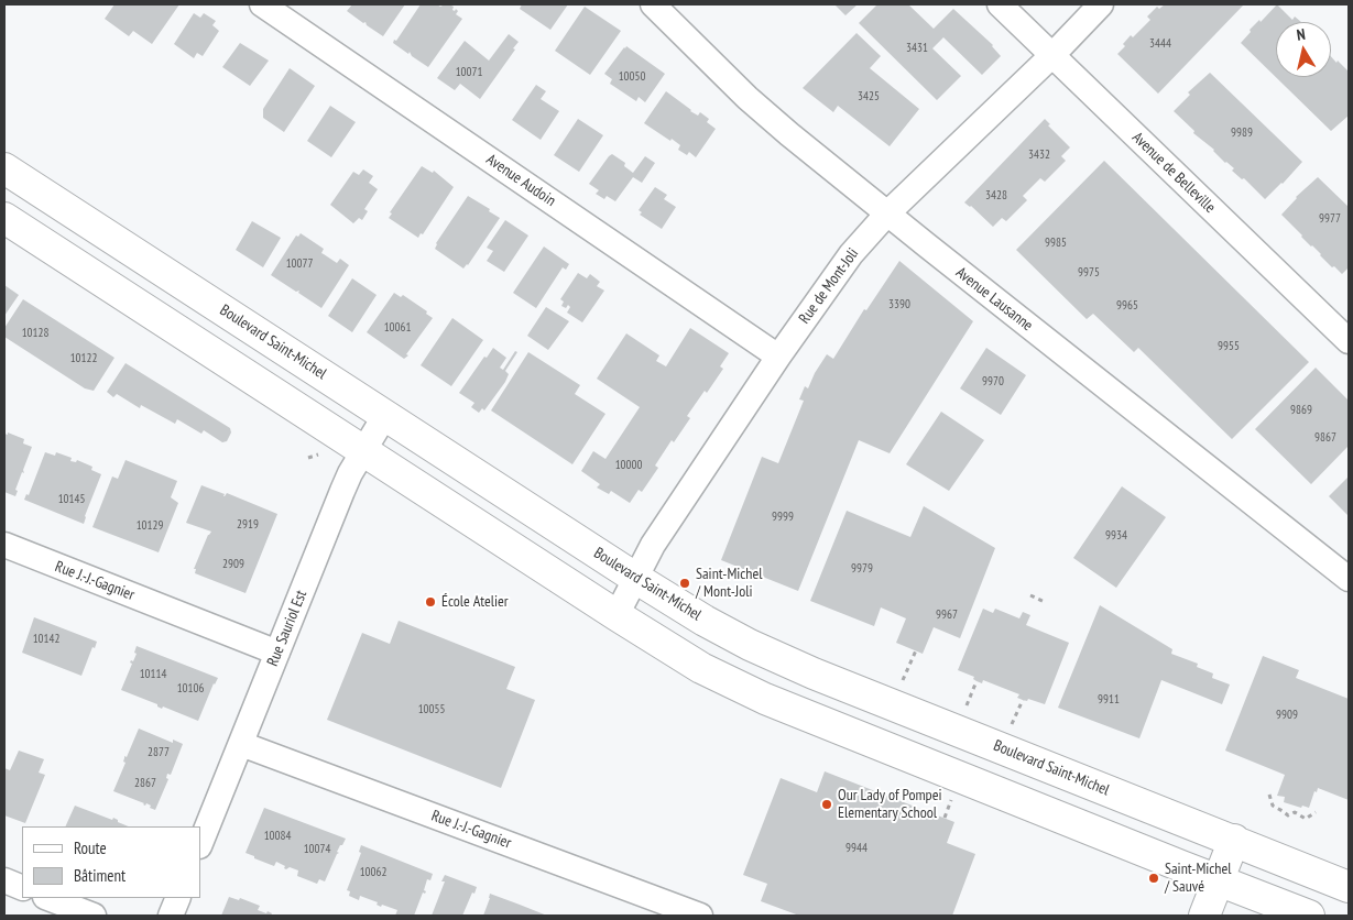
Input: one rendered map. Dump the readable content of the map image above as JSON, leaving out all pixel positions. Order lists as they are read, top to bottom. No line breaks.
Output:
{"streets":{"main road":["Boulevard Saint-Michel"],"street":["Avenue de Belleville","Avenue Audoin","Rue de Mont-Joli","Avenue Lausanne","Rue J.-J.-Gagnier","Rue Sauriol Est"]},"crossings":[["Avenue de Belleville","Rue de Mont-Joli"],["Avenue Audoin","Rue de Mont-Joli"],["Rue de Mont-Joli","Avenue Lausanne"],["Rue de Mont-Joli","Boulevard Saint-Michel"],["Boulevard Saint-Michel","Rue Sauriol Est"],["Rue J.-J.-Gagnier","Rue Sauriol Est"]],"places":["Saint-Michel / Mont-Joli","École Atelier","Our Lady of Pompei Elementary School","Saint-Michel / Sauvé"],"house_numbers":["3444","3431","10071","10050","3425","9989","3432","3428","9977","9985","10077","9975","3390","9965","10061","10128","9955","10122","9970","9869","9867","10000","10145","9999","2919","10129","9934","2909","9979","9967","10142","10114","10106","9911","10055","9909","2877","2867","10084","9944","10074","10062"],"legend":["Route","Bâtiment"],"north":"top"}
